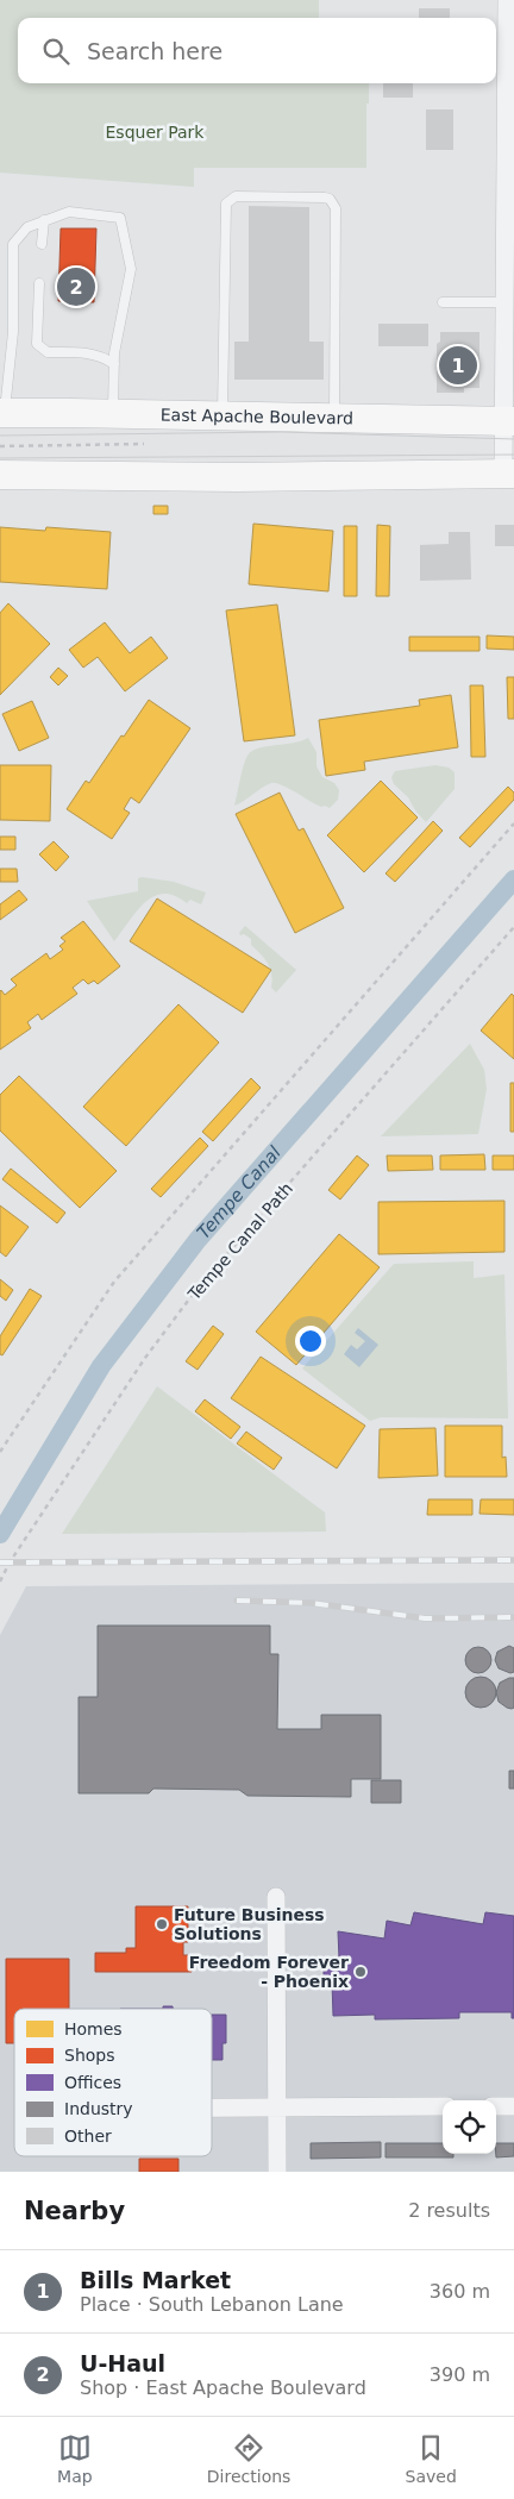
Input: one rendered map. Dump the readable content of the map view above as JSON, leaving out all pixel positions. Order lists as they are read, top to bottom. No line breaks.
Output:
{"streets":{"main road":["East Apache Boulevard"],"path":["Tempe Canal Path"]},"water":["Tempe Canal"],"parks":["Esquer Park"],"places":["Future Business Solutions","Freedom Forever - Phoenix"],"legend":["Homes","Shops","Offices","Industry","Other"],"page":{"search":"Search here","pins":["2","1"],"heading":["Nearby","2 results"],"list":[{"mark":"1","name":"Bills Market","note":"Place · South Lebanon Lane","value":"360 m"},{"mark":"2","name":"U-Haul","note":"Shop · East Apache Boulevard","value":"390 m"}],"nav":["Map","Directions","Saved"]}}
